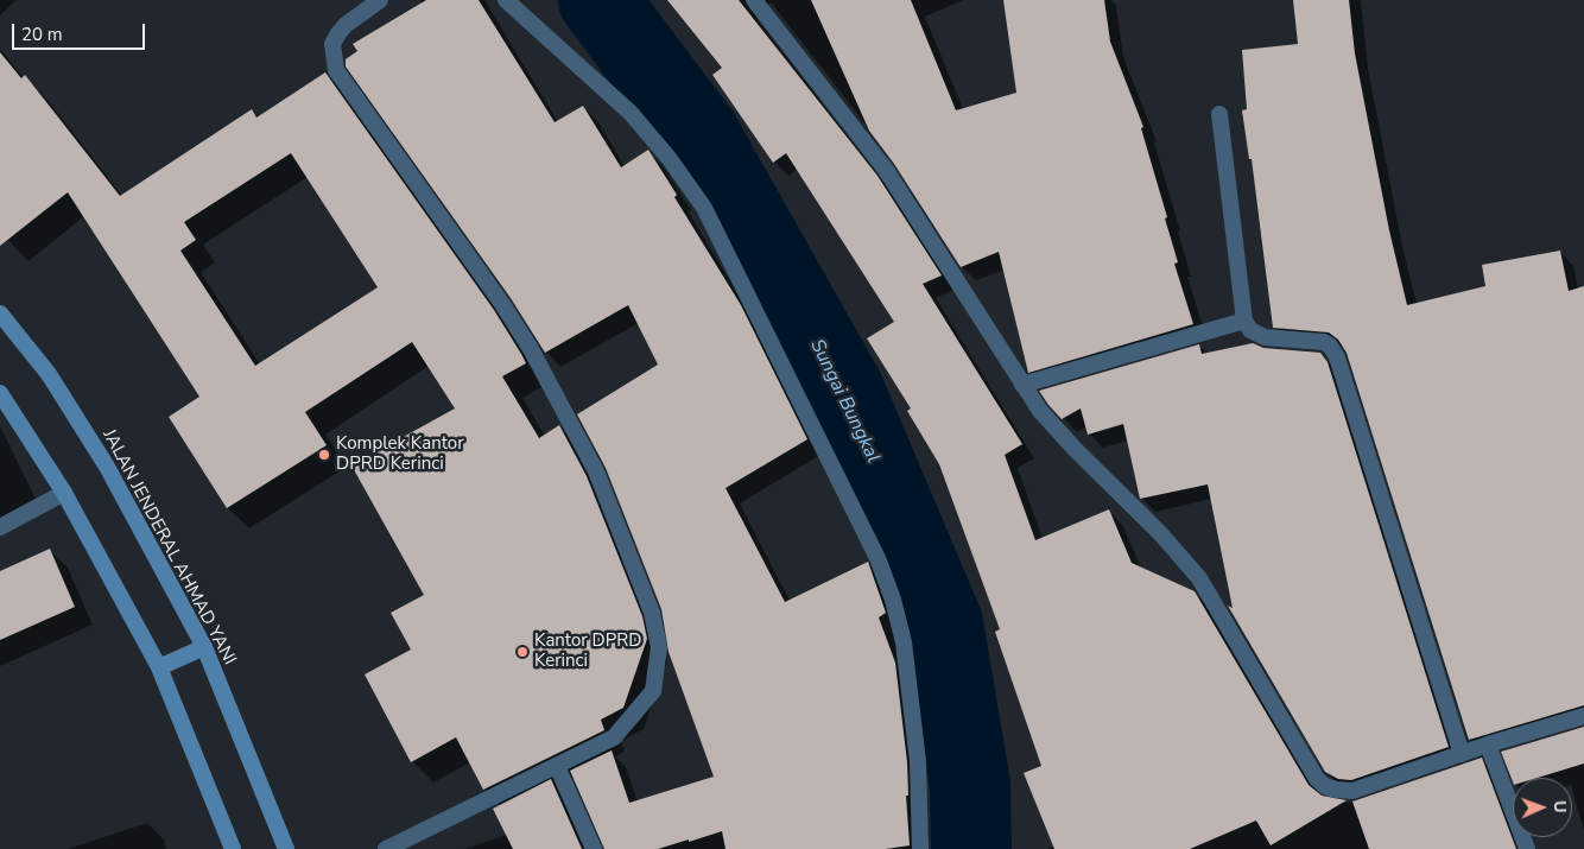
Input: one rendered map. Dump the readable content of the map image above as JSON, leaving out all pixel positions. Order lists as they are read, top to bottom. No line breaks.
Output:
{"streets":{"main road":["JALAN JENDERAL AHMAD YANI"]},"water":["Sungai Bungkal"],"places":["Komplek Kantor DPRD Kerinci","Kantor DPRD Kerinci"],"scale_bar":"20 m","north":"right"}
